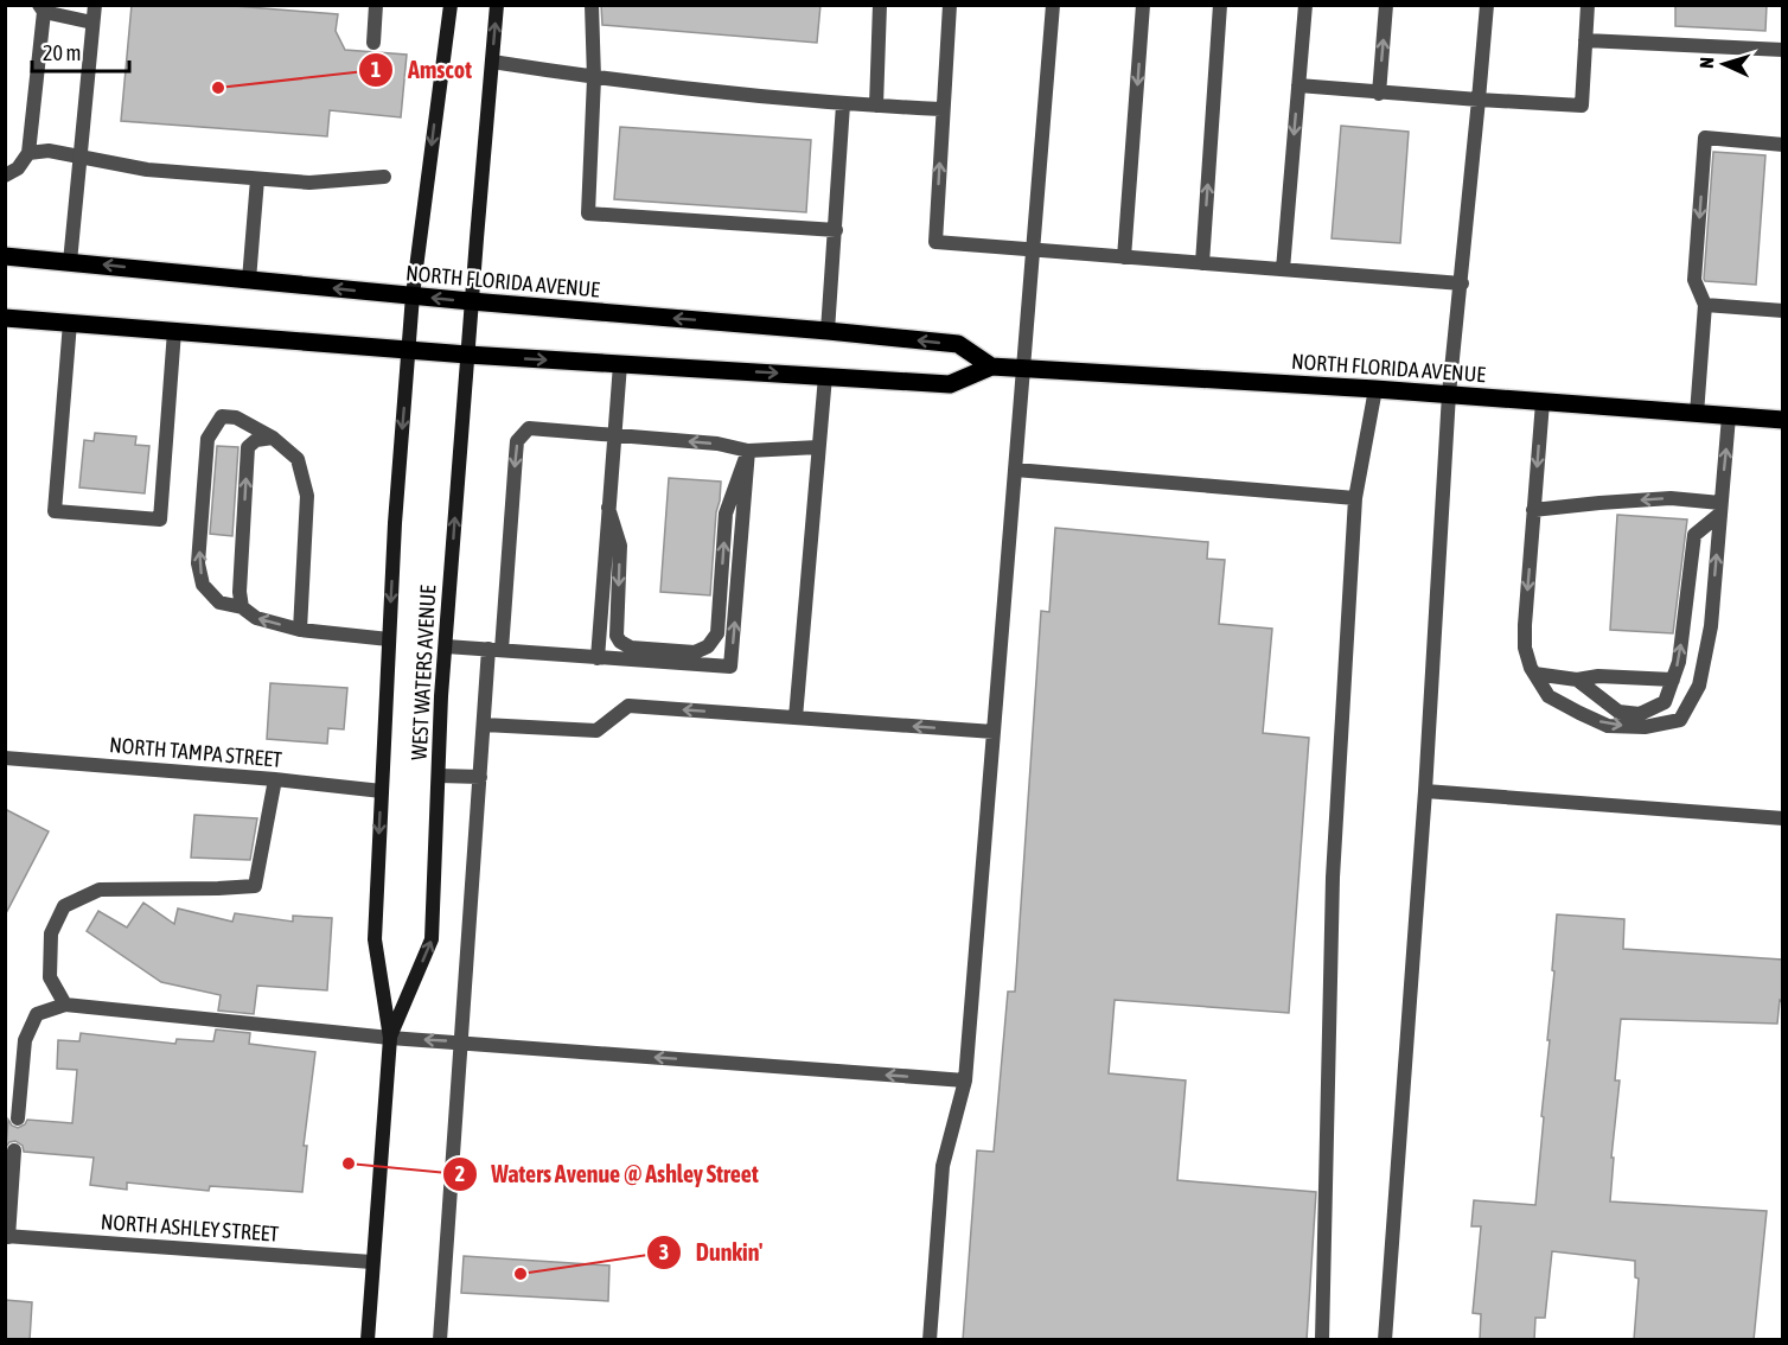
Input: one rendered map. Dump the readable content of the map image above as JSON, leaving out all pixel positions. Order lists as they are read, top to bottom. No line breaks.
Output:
{"streets":{"main road":["NORTH FLORIDA AVENUE","WEST WATERS AVENUE"],"street":["NORTH TAMPA STREET","NORTH ASHLEY STREET"]},"crossings":[["NORTH FLORIDA AVENUE","WEST WATERS AVENUE"],["WEST WATERS AVENUE","NORTH TAMPA STREET"],["WEST WATERS AVENUE","NORTH ASHLEY STREET"]],"places":["Amscot","Waters Avenue @ Ashley Street","Dunkin'"],"scale_bar":"20 m","north":"left"}
